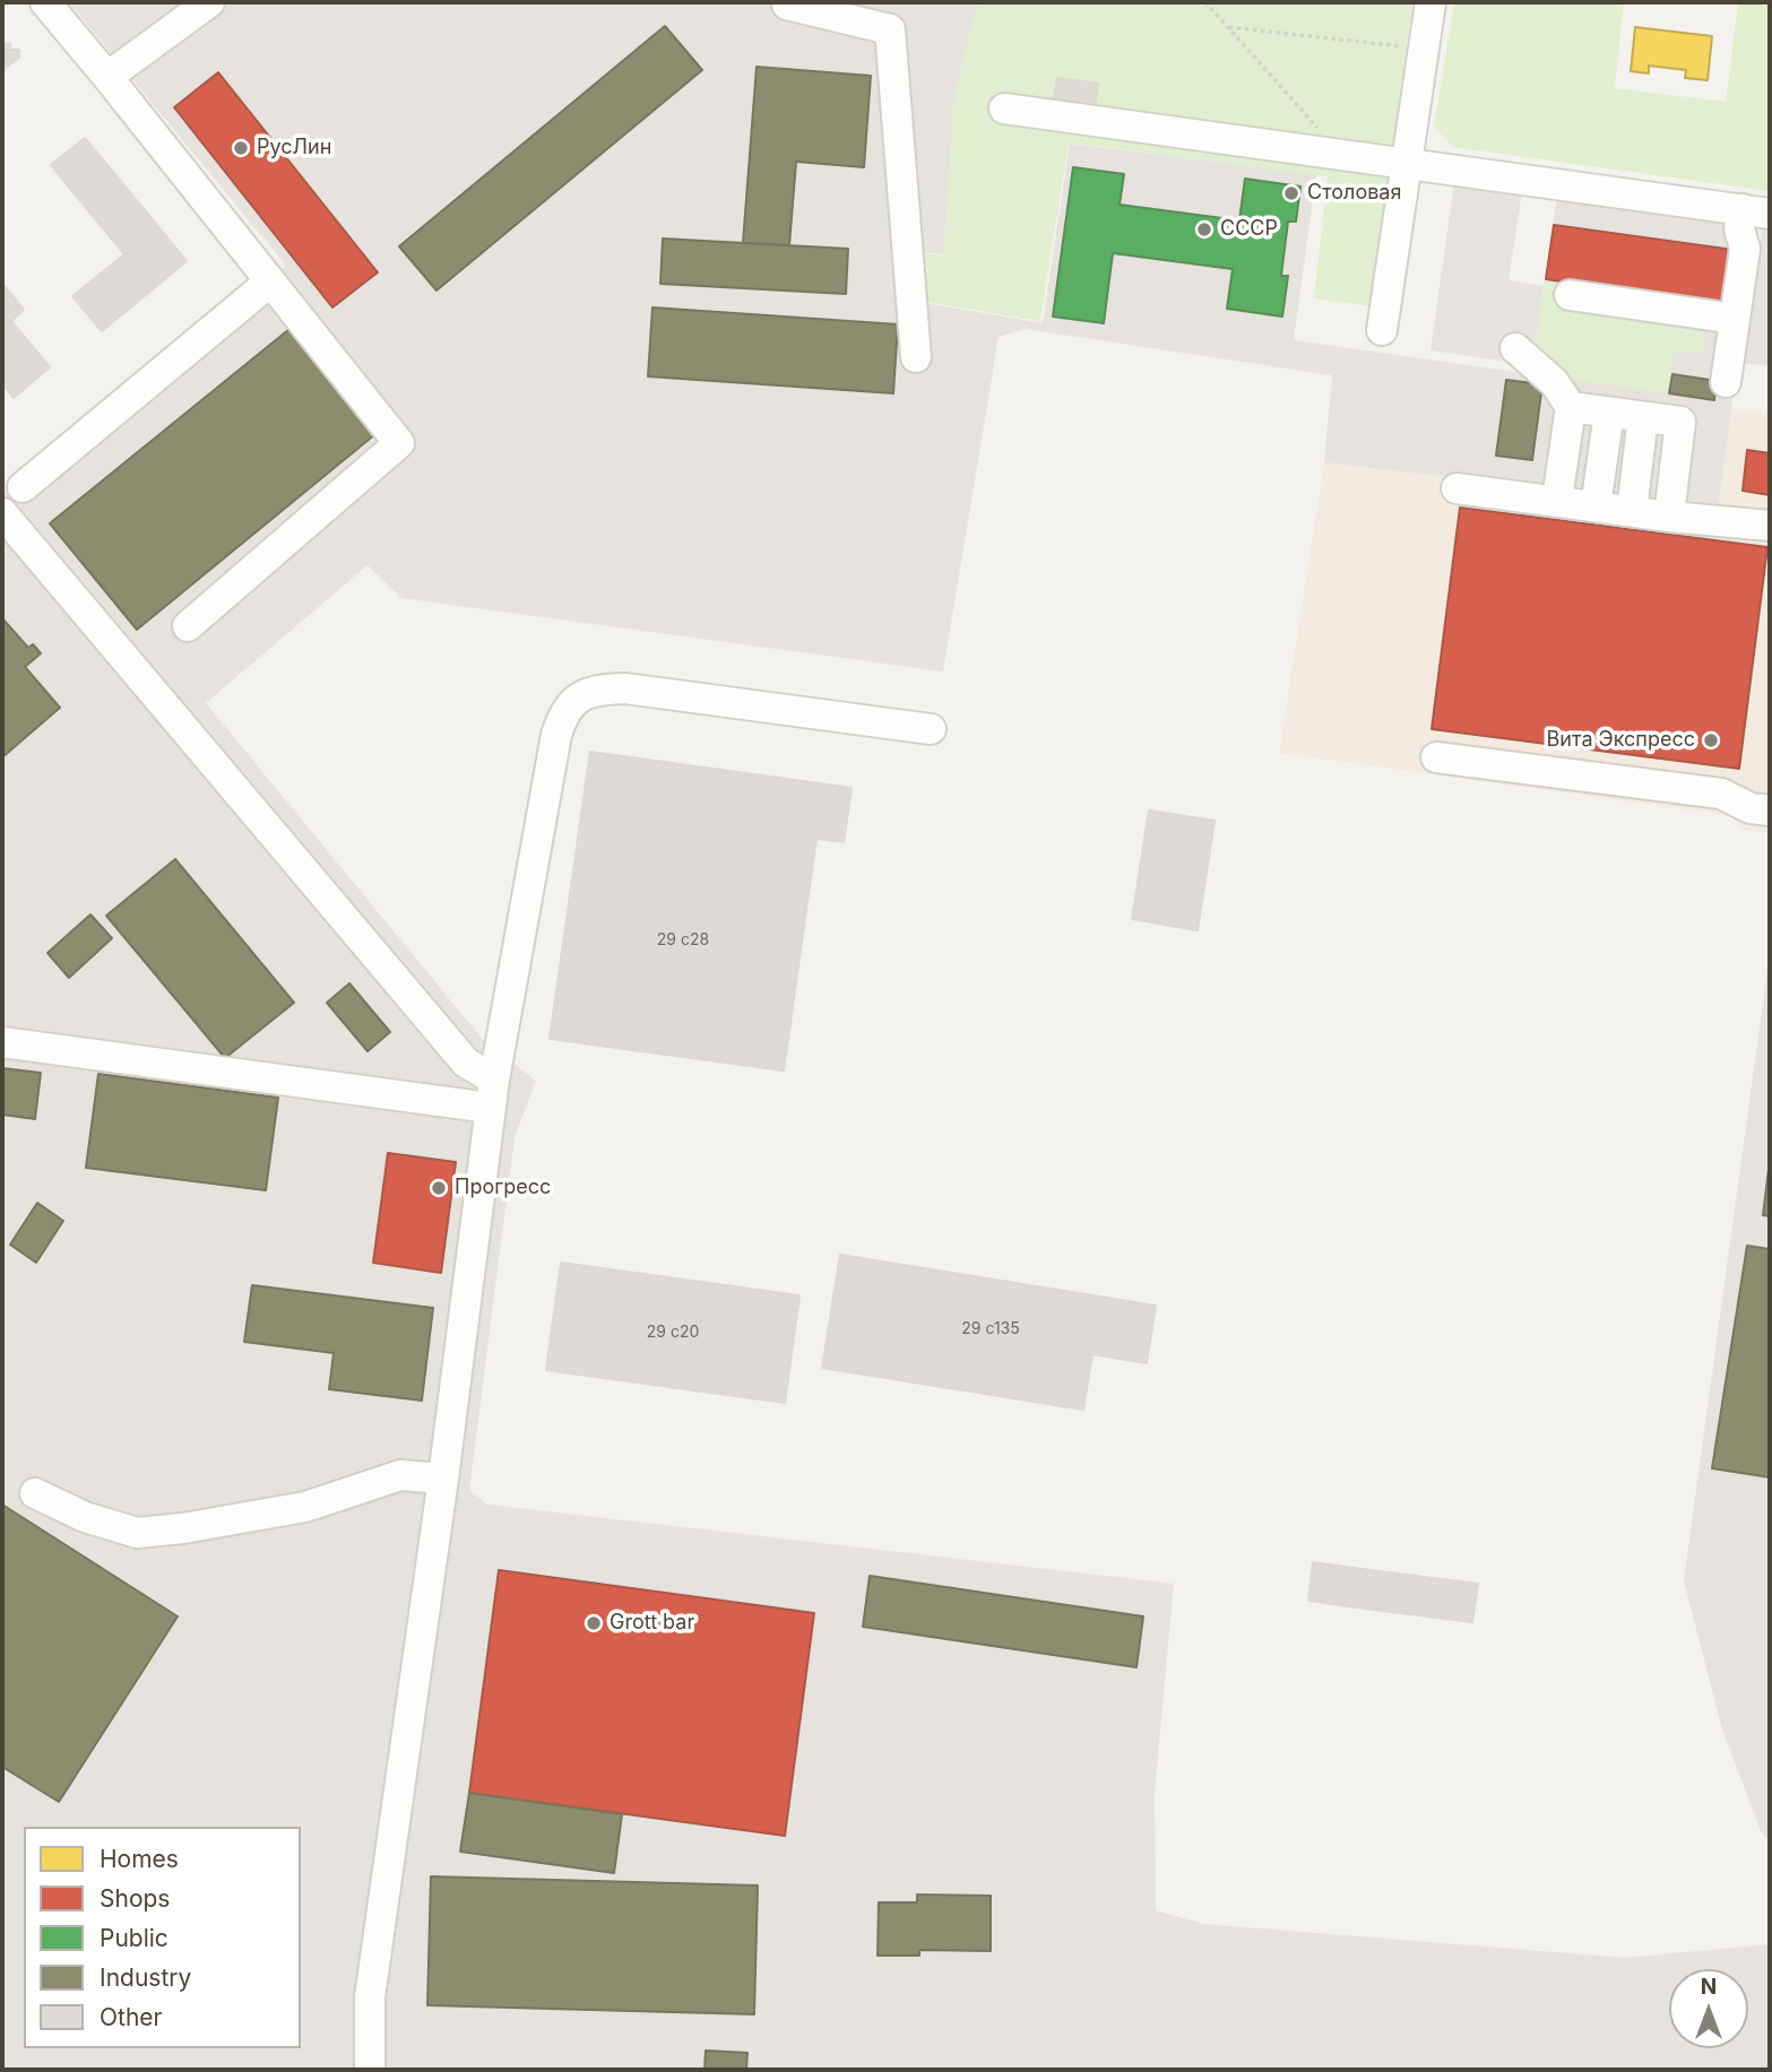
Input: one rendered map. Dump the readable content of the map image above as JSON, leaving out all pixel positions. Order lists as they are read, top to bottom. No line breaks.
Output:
{"places":["РусЛин","Столовая","СССР","Вита Экспресс","Прогресс","Grott bar"],"house_numbers":["29 с28","29 с135","29 с20"],"legend":["Homes","Shops","Public","Industry","Other"],"north":"top"}
